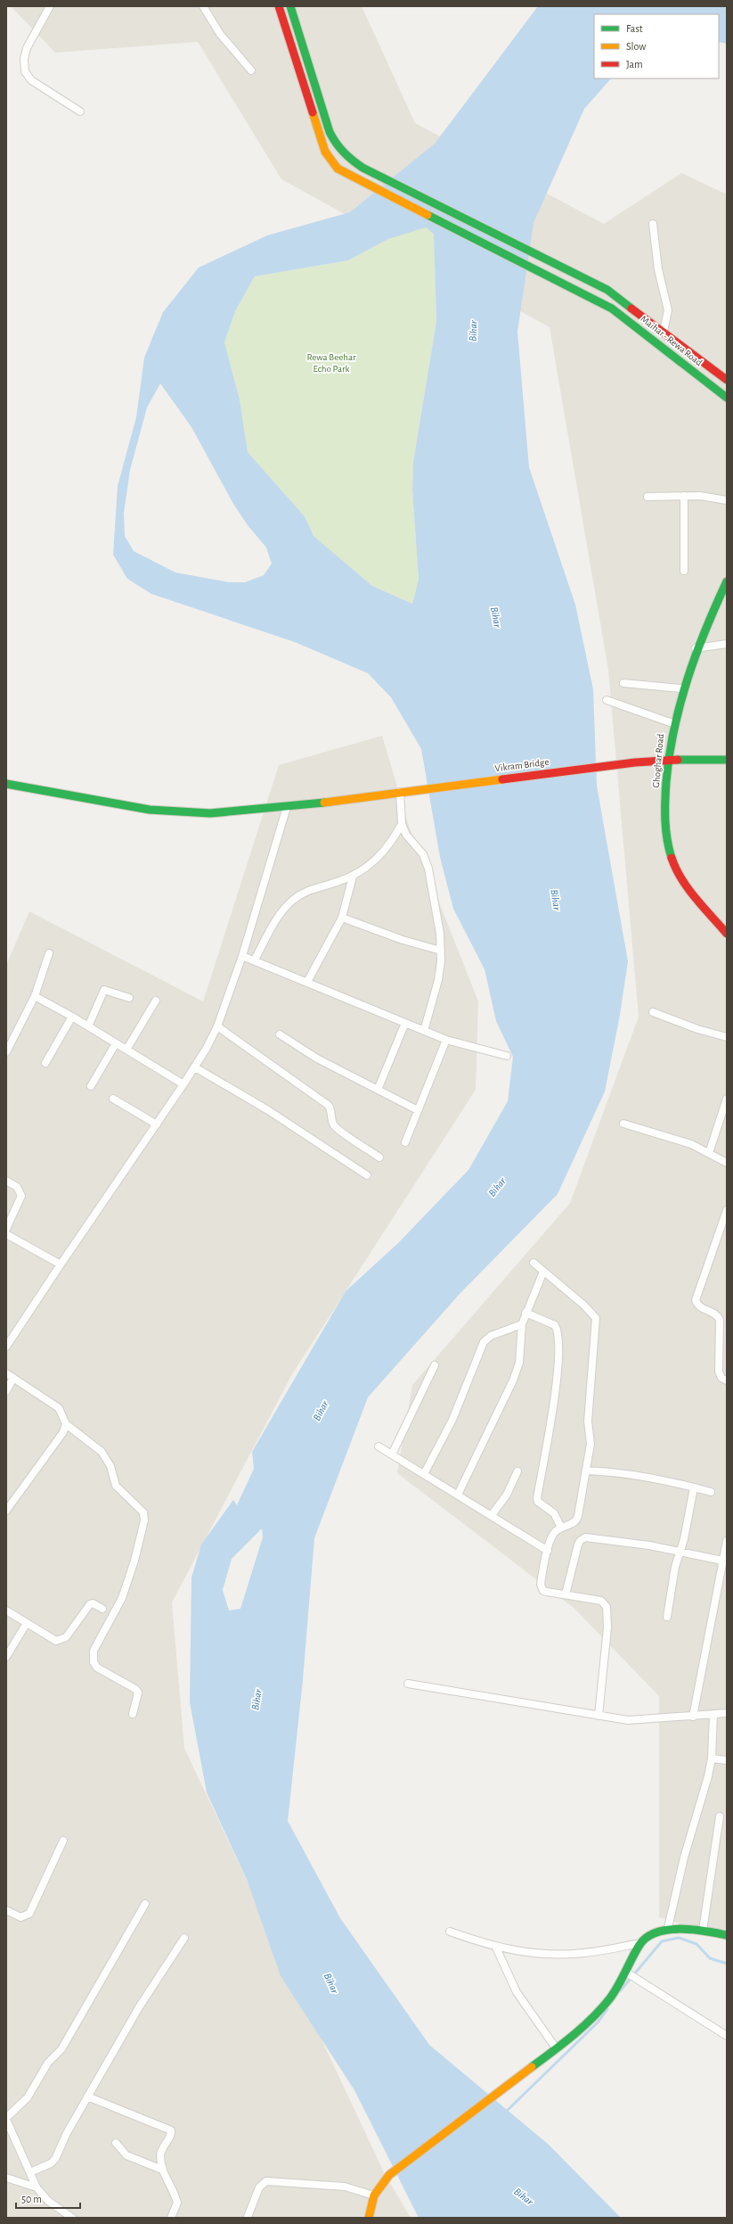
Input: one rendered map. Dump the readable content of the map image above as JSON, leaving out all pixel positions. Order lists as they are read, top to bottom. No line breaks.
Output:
{"streets":{"street":["Maihar - Rewa Road","Ghoghar Road","Vikram Bridge"]},"crossings":[["Ghoghar Road","Vikram Bridge"]],"water":["Bihar"],"parks":["Rewa Beehar Echo Park"],"legend":["Fast","Slow","Jam"],"scale_bar":"50 m"}
